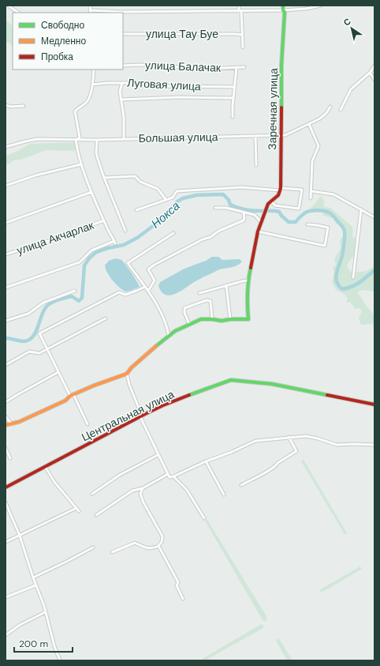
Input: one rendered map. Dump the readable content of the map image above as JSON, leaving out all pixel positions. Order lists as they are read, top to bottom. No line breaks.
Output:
{"streets":{"street":["улица Тау Буе","улица Балачак","Луговая улица","Заречная улица","Большая улица","улица Акчарлак","Центральная улица"]},"crossings":[["Заречная улица","Большая улица"]],"water":["Нокса"],"legend":["Свободно","Медленно","Пробка"],"scale_bar":"200 m","north":"top left"}
